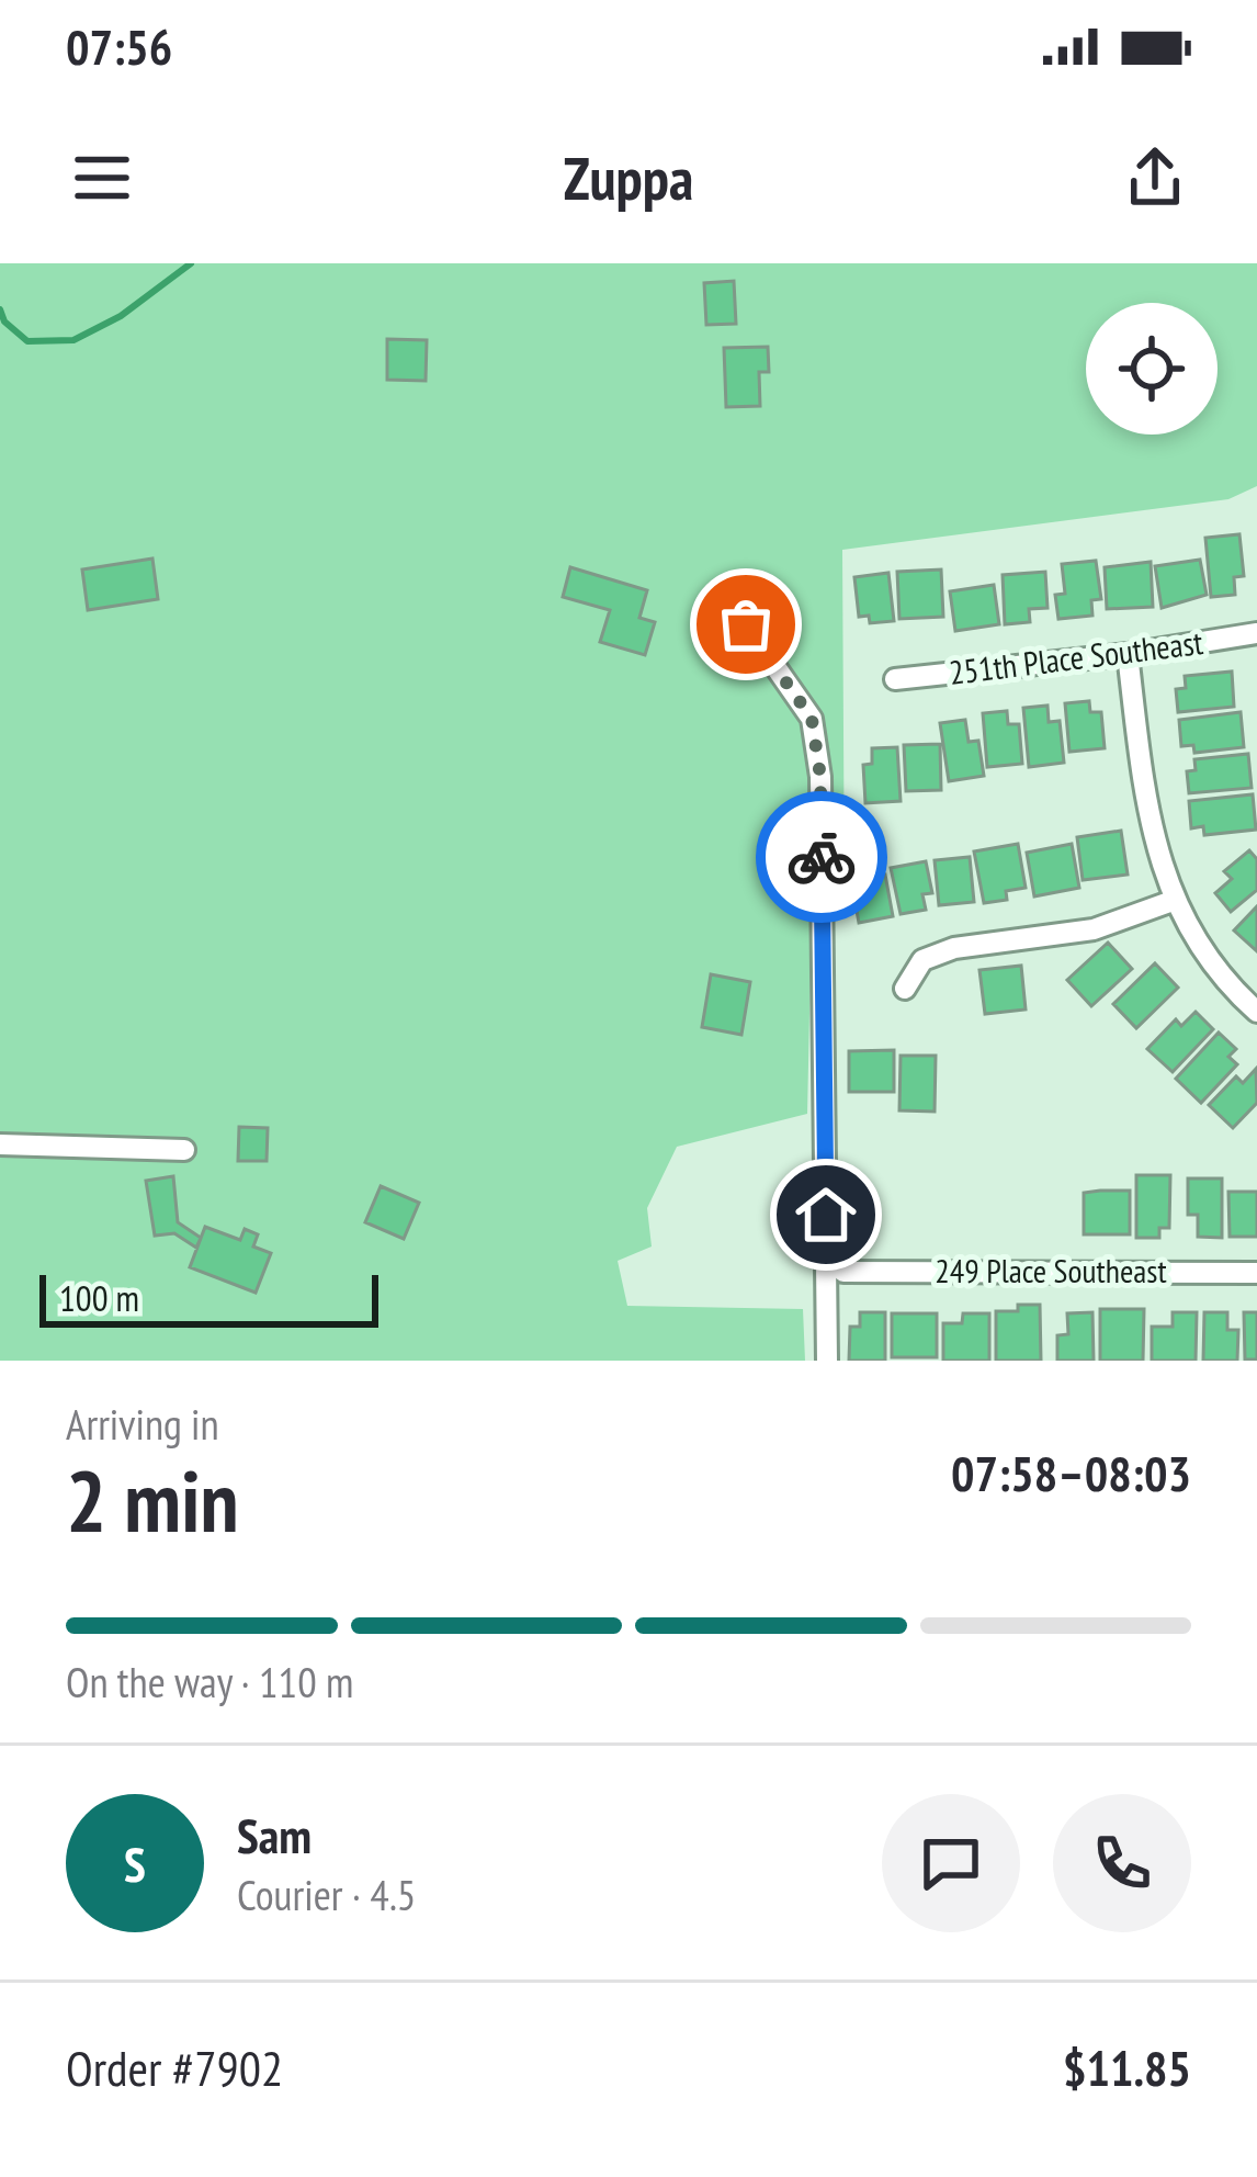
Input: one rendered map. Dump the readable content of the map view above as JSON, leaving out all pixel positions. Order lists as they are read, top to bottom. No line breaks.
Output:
{"streets":{"street":["251th Place Southeast","249 Place Southeast"]},"scale_bar":"100 m","page":{"status":"07:56","header":"Zuppa","scale":"100 m","heading":["2 min","Arriving in","07:58–08:03"],"panel":["Sam","Courier · 4.5","Order #7902","$11.85"],"bar":"On the way · 110 m","round":"S"}}
